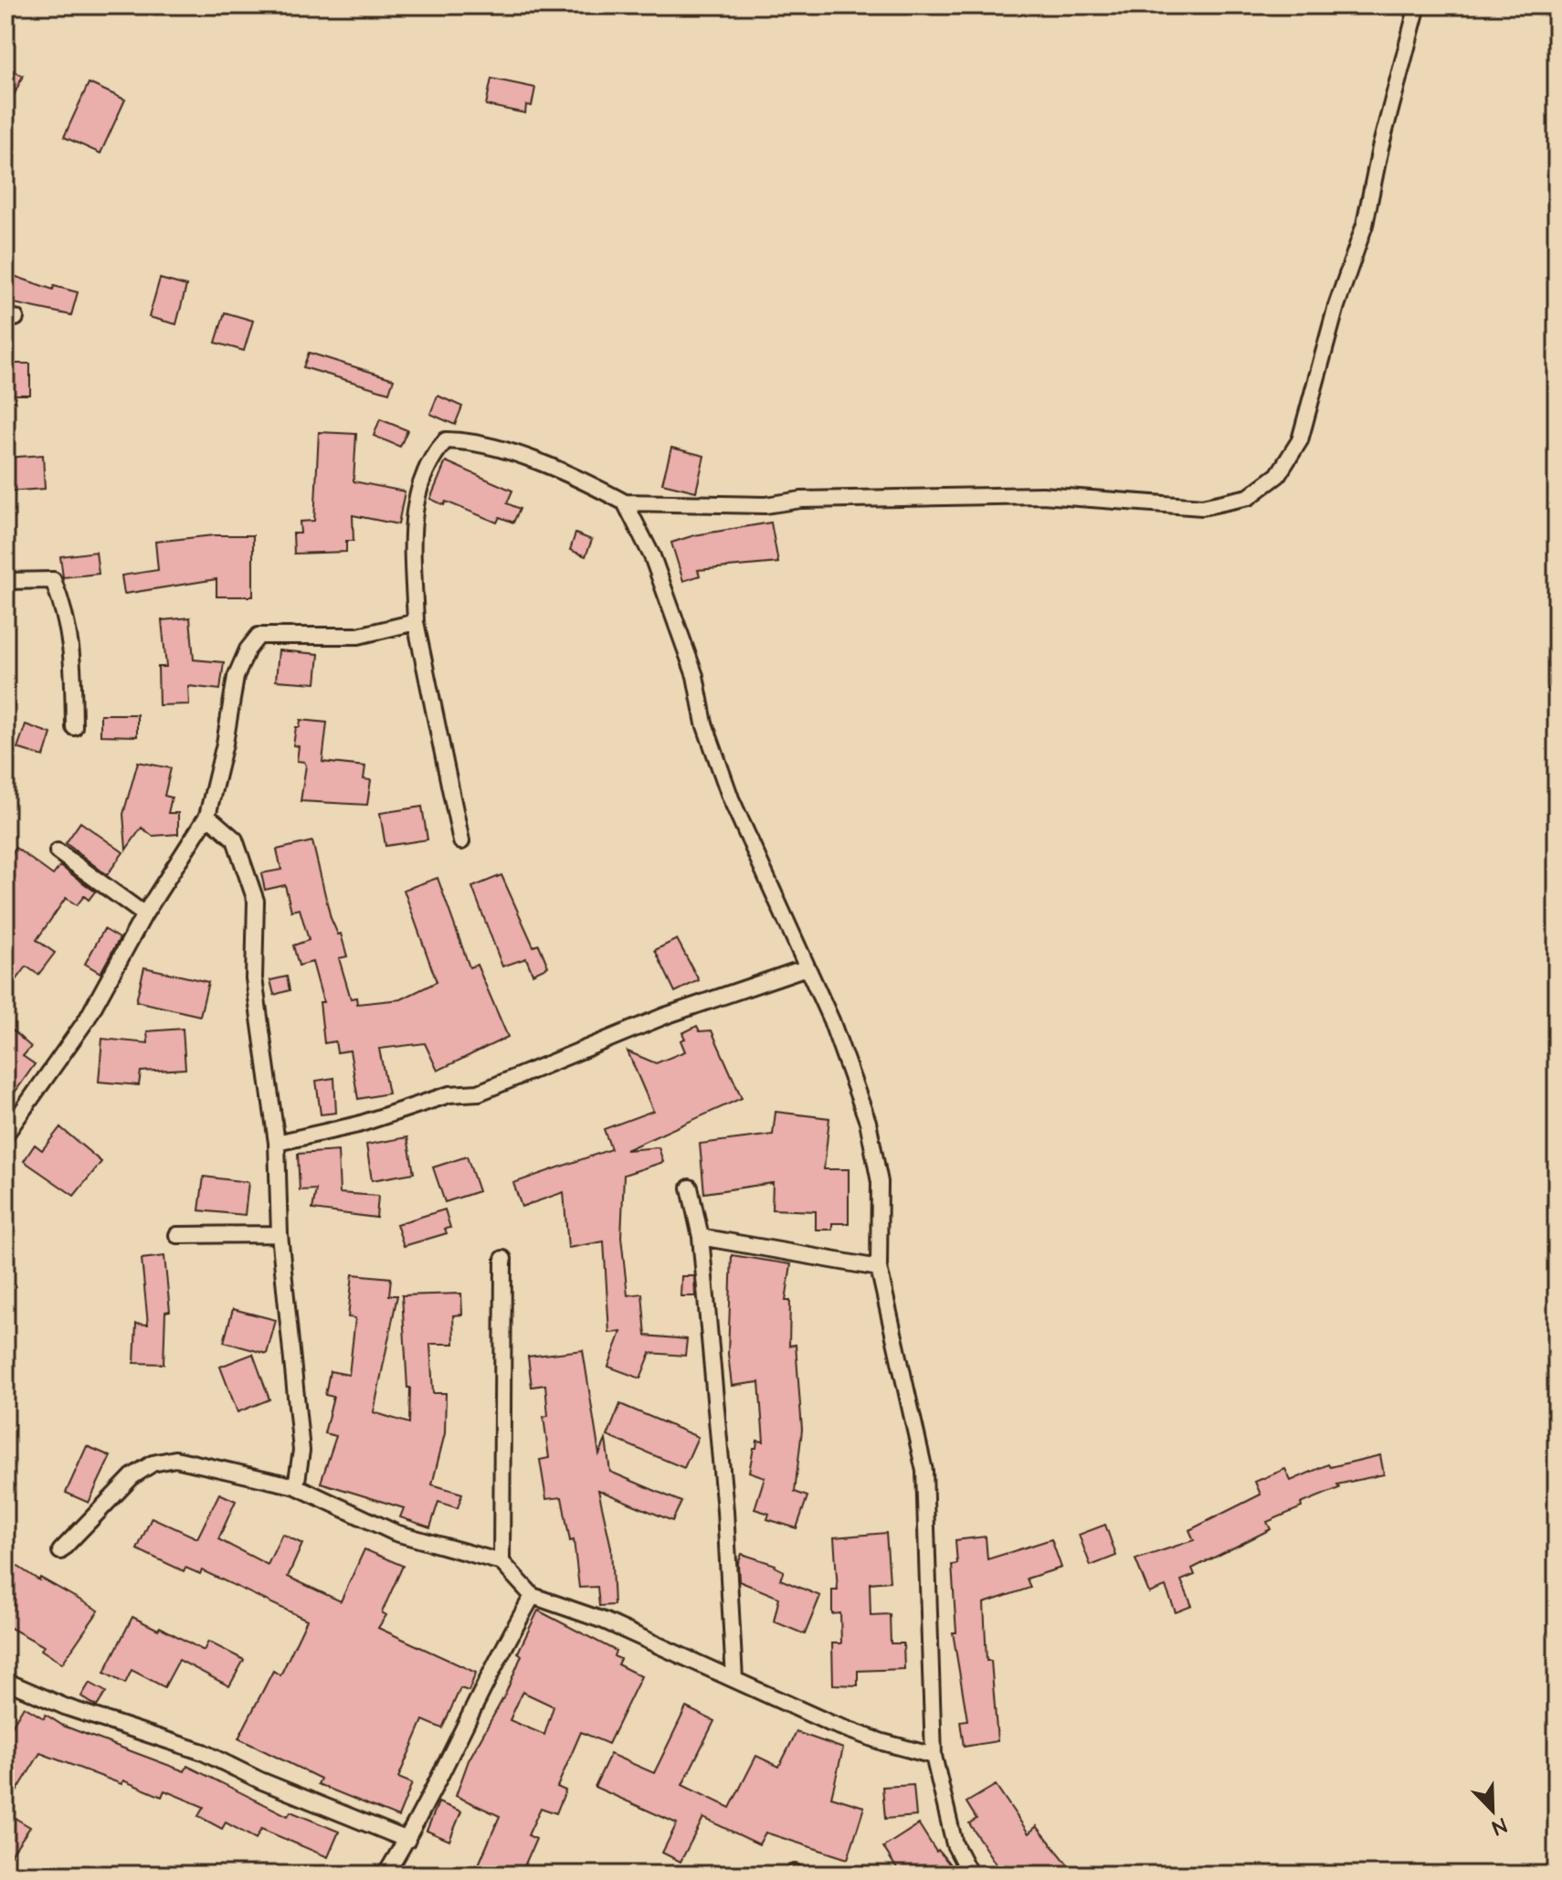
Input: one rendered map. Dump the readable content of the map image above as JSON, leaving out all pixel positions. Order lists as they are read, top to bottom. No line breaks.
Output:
{"north":"bottom right"}
